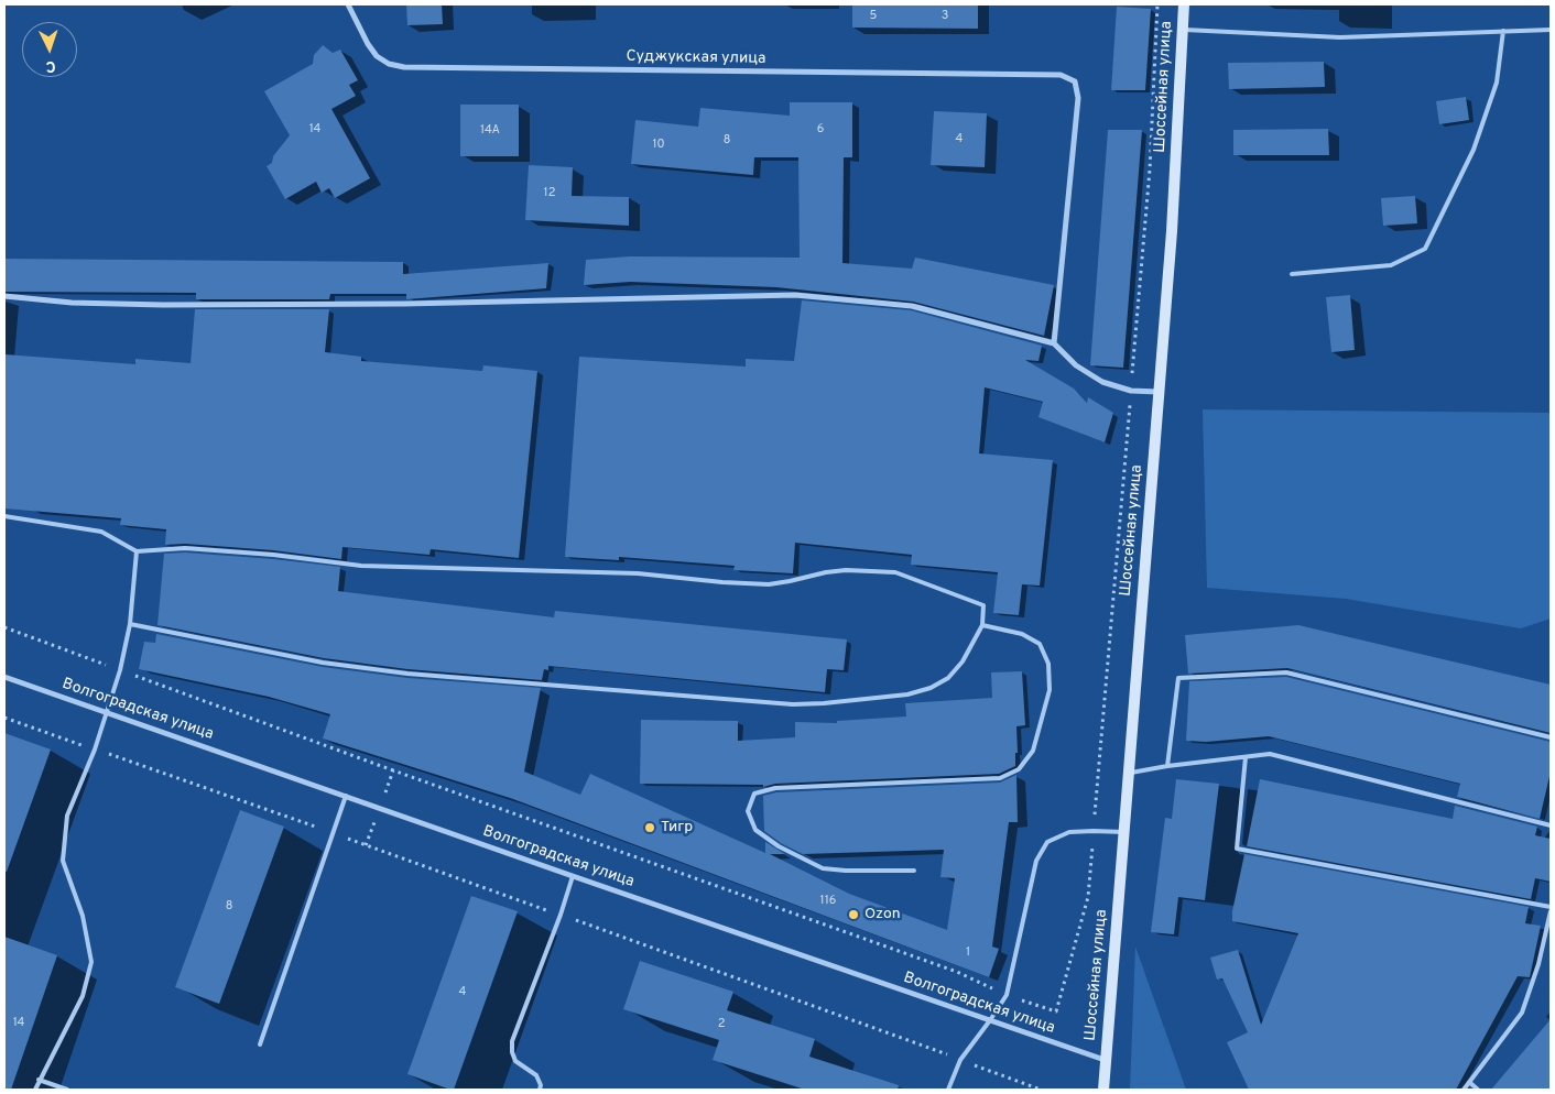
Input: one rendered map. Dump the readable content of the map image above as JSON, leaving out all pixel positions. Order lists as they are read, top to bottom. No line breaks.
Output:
{"streets":{"street":["Суджукская улица","Шоссейная улица","Волгоградская улица"]},"crossings":[["Шоссейная улица","Волгоградская улица"]],"places":["Тигр","Ozon"],"house_numbers":["5","3","14","6","14А","4","8","10","12","116","8","1","4","14","2"],"north":"bottom"}
